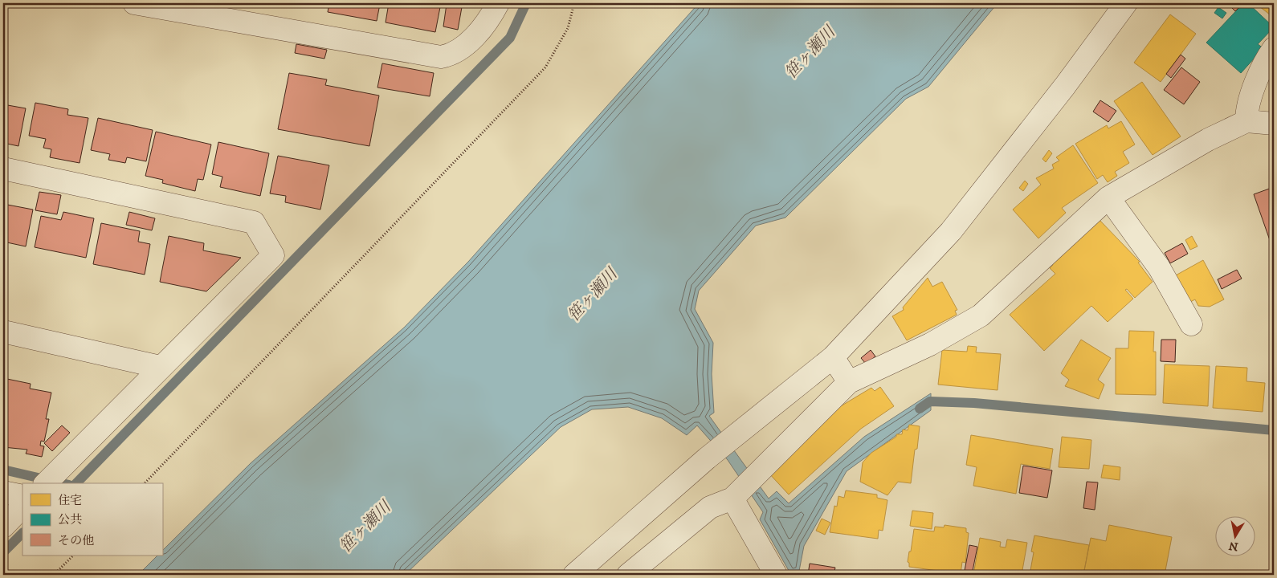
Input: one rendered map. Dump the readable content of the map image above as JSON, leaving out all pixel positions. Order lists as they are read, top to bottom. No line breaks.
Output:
{"water":["笹ヶ瀬川"],"legend":["住宅","公共","その他"],"north":"bottom"}
